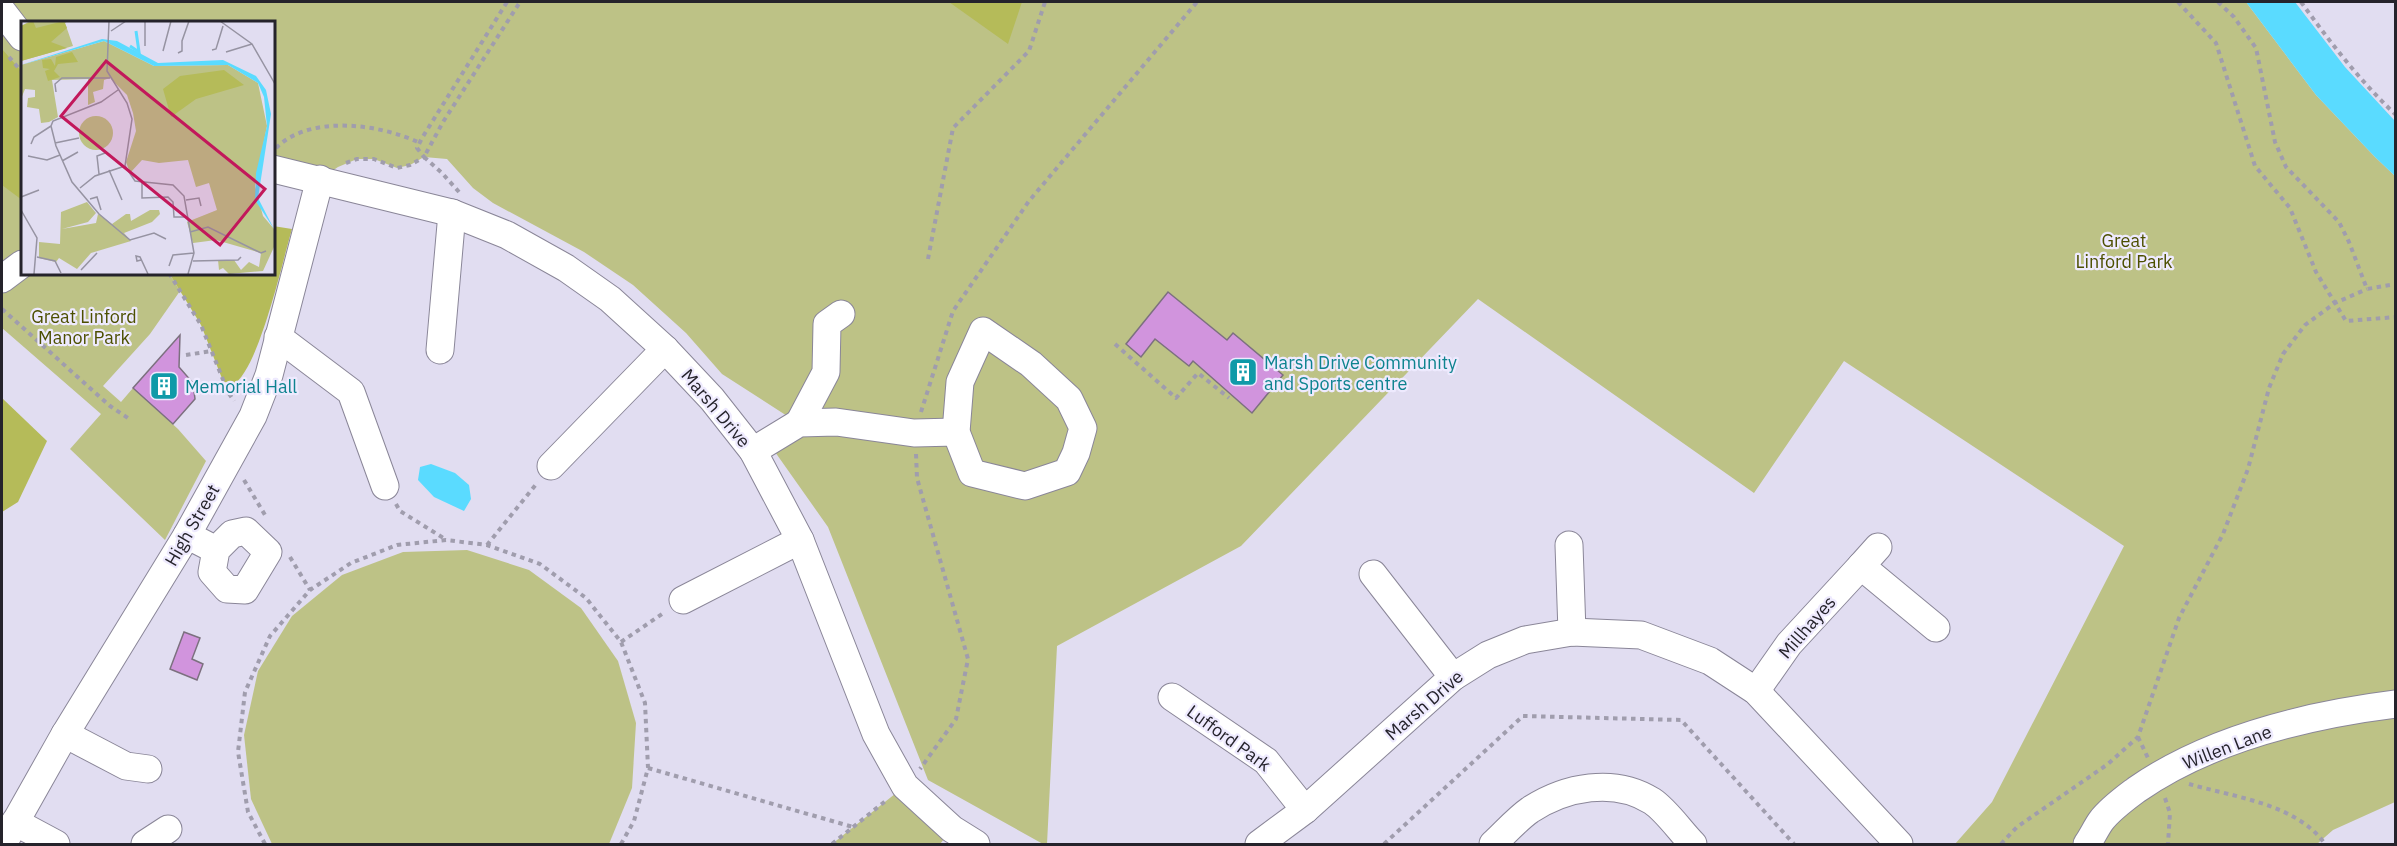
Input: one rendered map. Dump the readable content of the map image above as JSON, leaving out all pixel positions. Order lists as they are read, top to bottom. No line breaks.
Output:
{"streets":{"street":["Marsh Drive","High Street","Millhayes","Lufford Park","Willen Lane"]},"crossings":[["Marsh Drive","High Street"],["Marsh Drive","Millhayes"],["Marsh Drive","Lufford Park"]],"parks":["Great Linford Park","Great Linford Manor Park"],"places":{"building":["Marsh Drive Community and Sports centre","Memorial Hall"]}}
